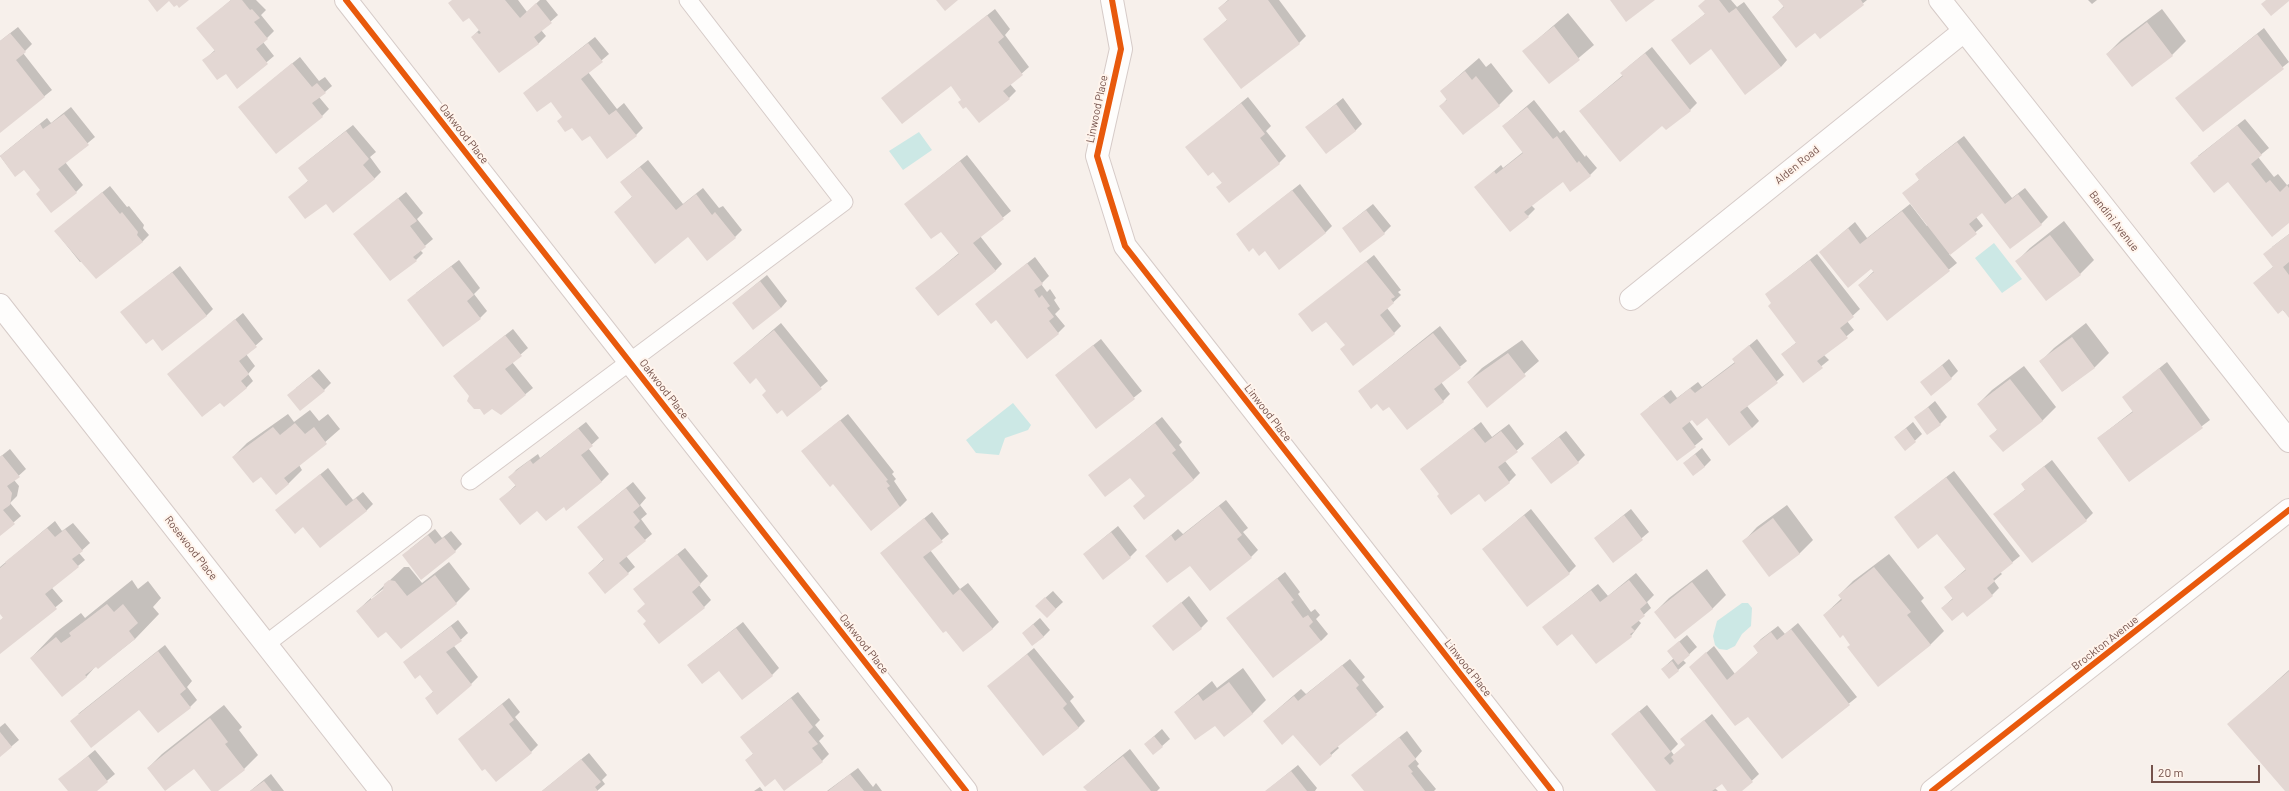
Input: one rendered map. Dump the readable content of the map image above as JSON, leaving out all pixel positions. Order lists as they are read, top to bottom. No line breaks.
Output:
{"streets":{"street":["Linwood Place","Oakwood Place","Alden Road","Bandini Avenue","Rosewood Place","Brockton Avenue"]},"crossings":[["Alden Road","Bandini Avenue"]],"scale_bar":"20 m"}
